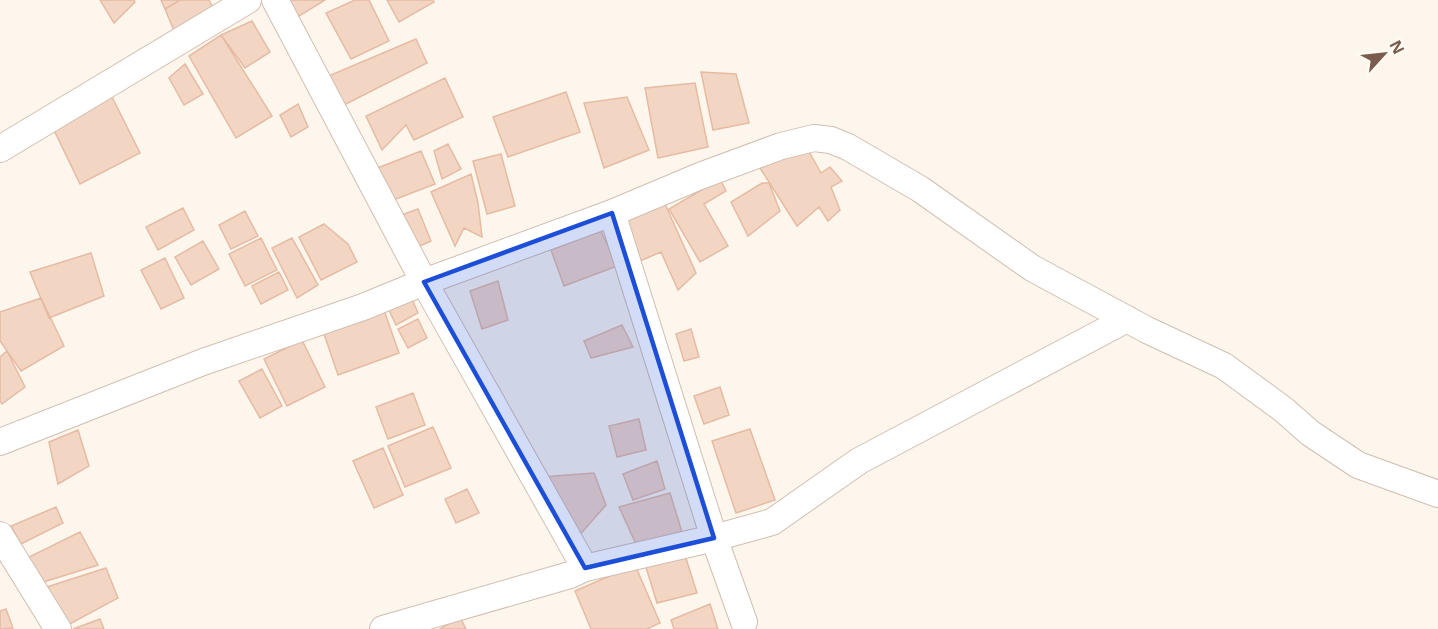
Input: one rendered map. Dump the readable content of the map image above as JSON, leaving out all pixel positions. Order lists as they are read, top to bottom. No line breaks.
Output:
{"north":"top right"}
